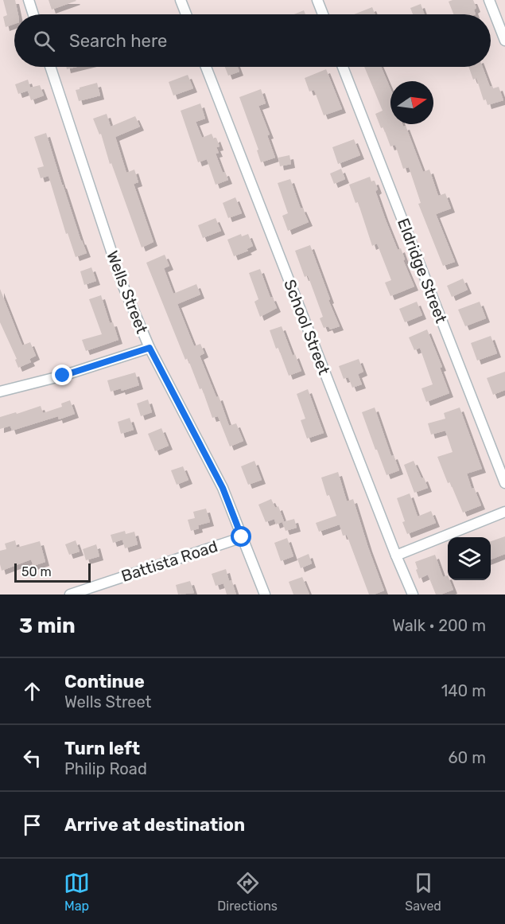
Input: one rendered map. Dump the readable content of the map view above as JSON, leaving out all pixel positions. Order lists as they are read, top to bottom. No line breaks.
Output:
{"streets":{"street":["Eldridge Street","Wells Street","School Street","Battista Road"]},"crossings":[["Wells Street","Battista Road"]],"scale_bar":"50 m","north":"right","page":{"search":"Search here","scale":"50 m","heading":["3 min","Walk · 200 m"],"list":[["Continue","Wells Street","140 m"],["Turn left","Philip Road","60 m"],"Arrive at destination"],"nav":["Map","Directions","Saved"]}}
